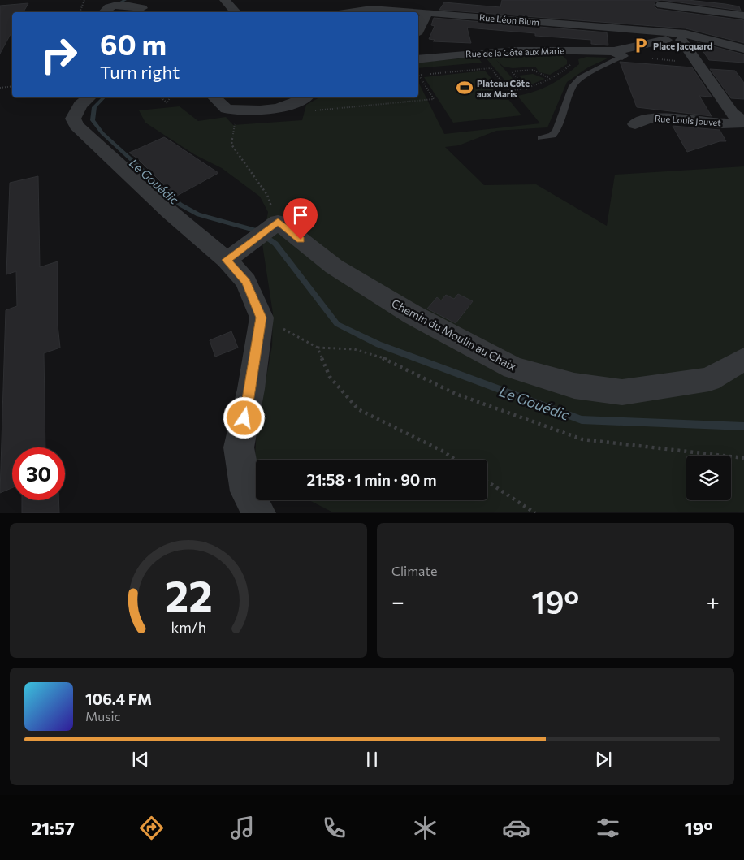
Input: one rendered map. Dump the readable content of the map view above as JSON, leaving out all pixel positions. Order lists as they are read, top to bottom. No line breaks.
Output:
{"streets":{"street":["Rue Léon Blum","Rue de la Côte aux Marie","Rue Louis Jouvet","Chemin du Moulin au Chaix"]},"water":["Le Gouédic"],"places":{"parking":["Place Jacquard"],"sports":["Plateau Côte aux Maris"]},"page":{"turn":["60 m","Turn right"],"limit":"30","trip":"21:58 · 1 min · 90 m","tile":"Climate","heat":["−","19°","+"],"song":["106.4 FM","Music"],"tabs":["21:57","19°"],"gauge":["22","km/h"]}}
